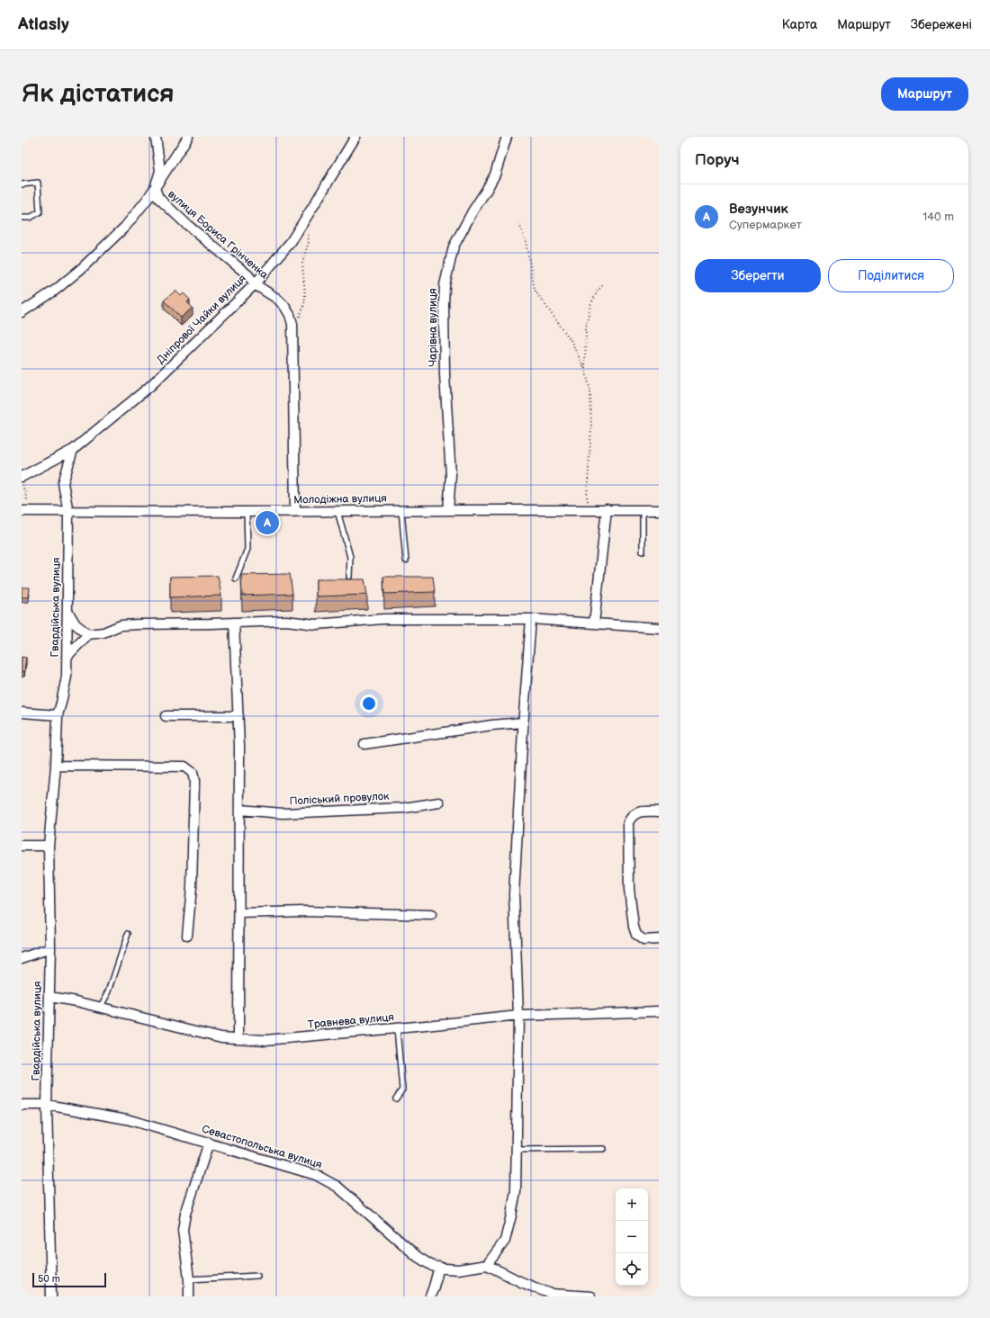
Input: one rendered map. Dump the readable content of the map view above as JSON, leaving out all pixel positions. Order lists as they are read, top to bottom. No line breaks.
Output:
{"streets":{"street":["вулиця Бориса Грінченка","Дніпрової Чайки вулиця","Чарівна вулиця","Молодіжна вулиця","Гвардійська вулиця","Поліський провулок","Травнева вулиця","Севастопольська вулиця"]},"crossings":[["вулиця Бориса Грінченка","Дніпрової Чайки вулиця"],["вулиця Бориса Грінченка","Молодіжна вулиця"],["Дніпрової Чайки вулиця","Гвардійська вулиця"],["Чарівна вулиця","Молодіжна вулиця"],["Молодіжна вулиця","Гвардійська вулиця"],["Гвардійська вулиця","Травнева вулиця"],["Гвардійська вулиця","Севастопольська вулиця"]],"scale_bar":"50 m","page":{"header":"Atlasly","nav":["Карта","Маршрут","Збережені"],"buttons":["Маршрут",["Зберегти","Поділитися"]],"title":"Як дістатися","heading":"Поруч","list":[{"mark":"A","name":"Везунчик","note":"Супермаркет","value":"140 m"}],"pins":"A","map_buttons":["+","−"],"scale":"50 m"}}
